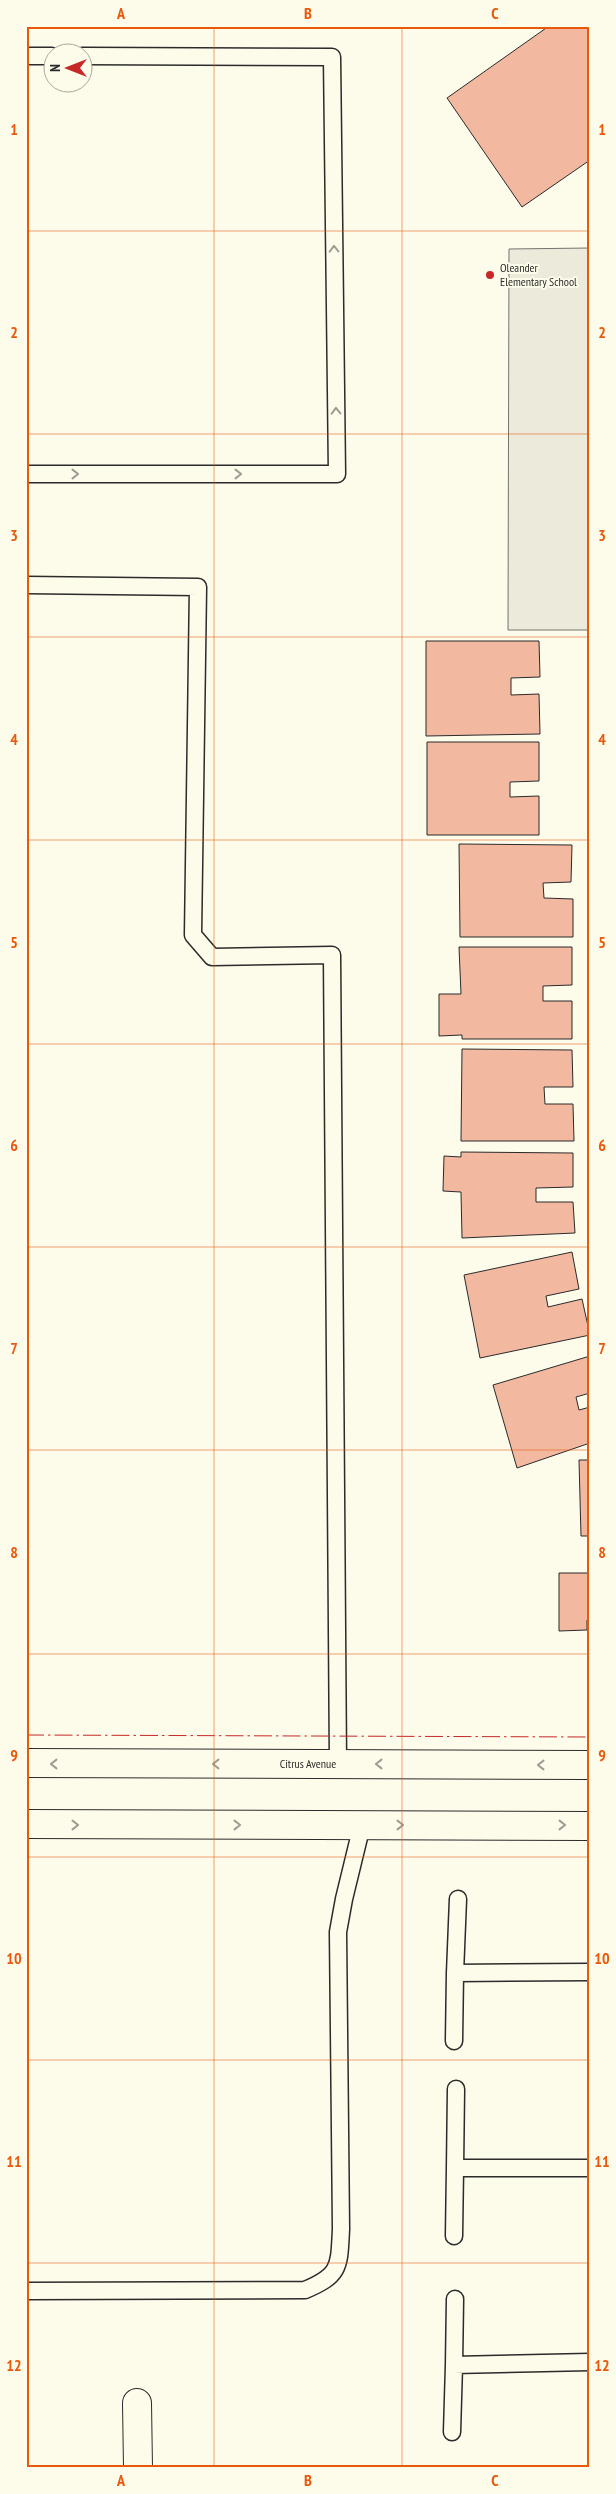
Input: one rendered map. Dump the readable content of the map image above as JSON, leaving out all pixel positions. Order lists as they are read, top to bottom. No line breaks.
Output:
{"streets":{"main road":["Citrus Avenue"]},"places":["Oleander Elementary School"],"north":"left","grid":{"columns":["A","B","C"],"rows":["1","2","3","4","5","6","7","8","9","10","11","12"]}}
